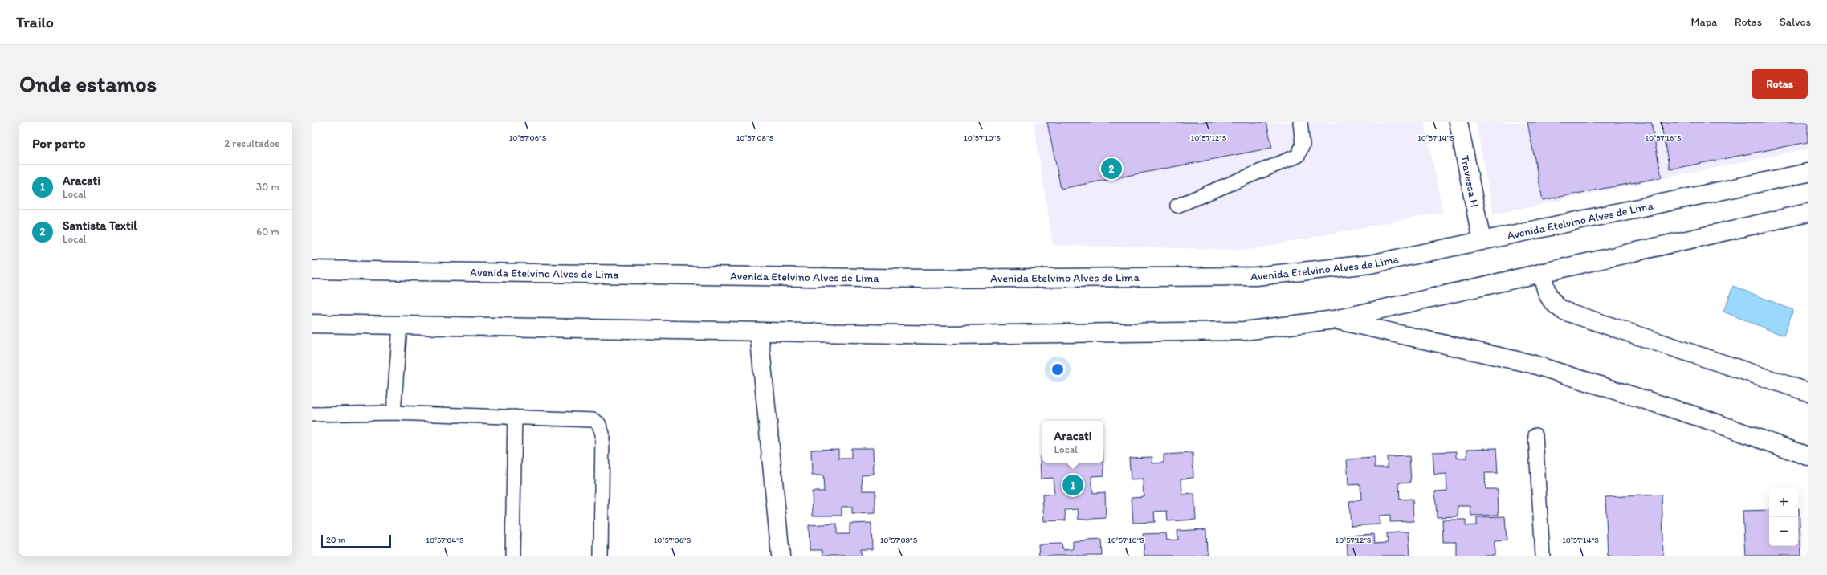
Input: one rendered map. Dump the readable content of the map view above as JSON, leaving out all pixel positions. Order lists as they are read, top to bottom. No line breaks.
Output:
{"streets":{"main road":["Travessa H","Avenida Etelvino Alves de Lima"]},"crossings":[["Travessa H","Avenida Etelvino Alves de Lima"]],"scale_bar":"20 m","page":{"header":"Trailo","nav":["Mapa","Rotas","Salvos"],"buttons":"Rotas","title":"Onde estamos","heading":["Por perto","2 resultados"],"pins":["2","1"],"list":[{"mark":"1","name":"Aracati","note":"Local","value":"30 m"},{"mark":"2","name":"Santista Textil","note":"Local","value":"60 m"}],"popup":["Aracati","Local"],"map_buttons":["+","−"],"scale":"20 m"},"coordinates":["10°57'06\"S","10°57'08\"S","10°57'10\"S","10°57'16\"S","10°57'12\"S","10°57'14\"S","10°57'04\"S"]}
